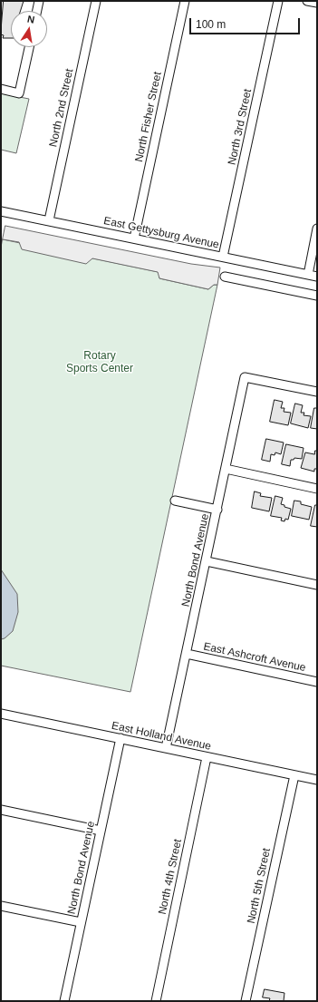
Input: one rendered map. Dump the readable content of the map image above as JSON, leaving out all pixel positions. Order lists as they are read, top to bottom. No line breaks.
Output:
{"streets":{"street":["North 2nd Street","North Fisher Street","North 3rd Street","East Gettysburg Avenue","North Bond Avenue","East Ashcroft Avenue","East Holland Avenue","North 4th Street","North 5th Street"]},"crossings":[["North 2nd Street","East Gettysburg Avenue"],["North Fisher Street","East Gettysburg Avenue"],["North 3rd Street","East Gettysburg Avenue"],["North Bond Avenue","East Ashcroft Avenue"],["North Bond Avenue","East Holland Avenue"],["East Holland Avenue","North 4th Street"],["East Holland Avenue","North 5th Street"]],"parks":["Rotary Sports Center"],"scale_bar":"100 m","north":"top"}
